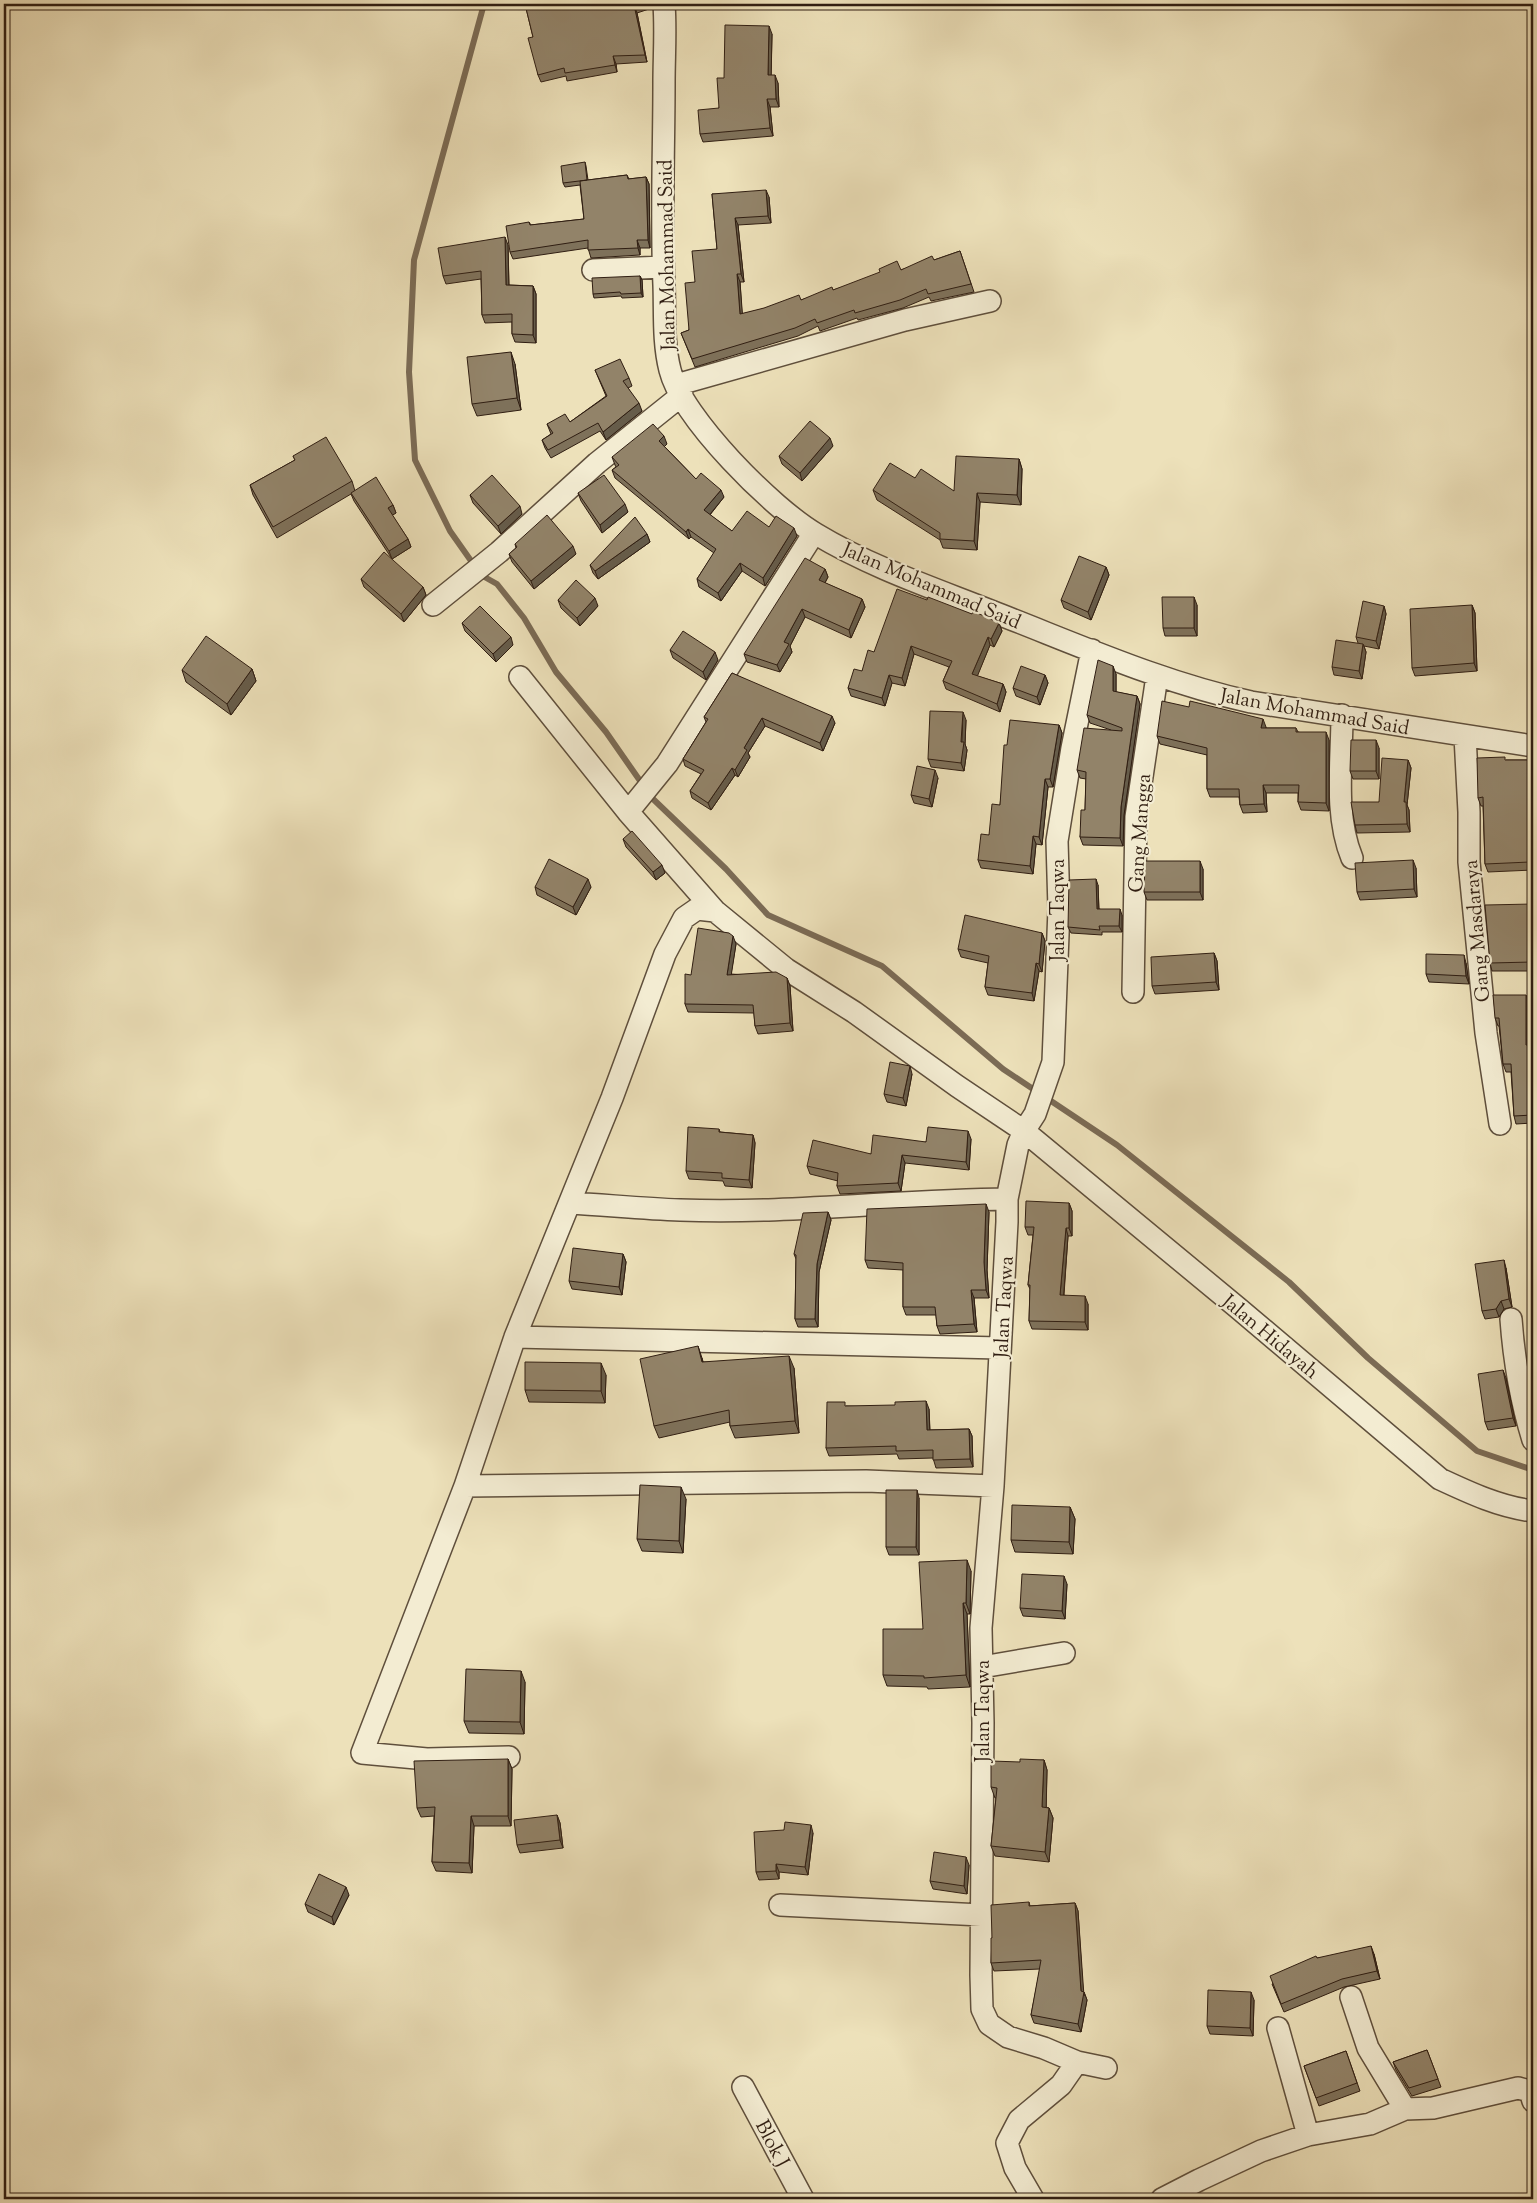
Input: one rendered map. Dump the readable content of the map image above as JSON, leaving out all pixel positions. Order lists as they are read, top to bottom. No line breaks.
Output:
{"streets":{"street":["Jalan Mohammad Said","Gang Mangga","Jalan Taqwa","Gang Masdaraya","Jalan Hidayah","Blok J"]},"crossings":[["Jalan Mohammad Said","Gang Mangga"],["Jalan Mohammad Said","Jalan Taqwa"],["Jalan Mohammad Said","Gang Masdaraya"],["Jalan Taqwa","Jalan Hidayah"]]}
